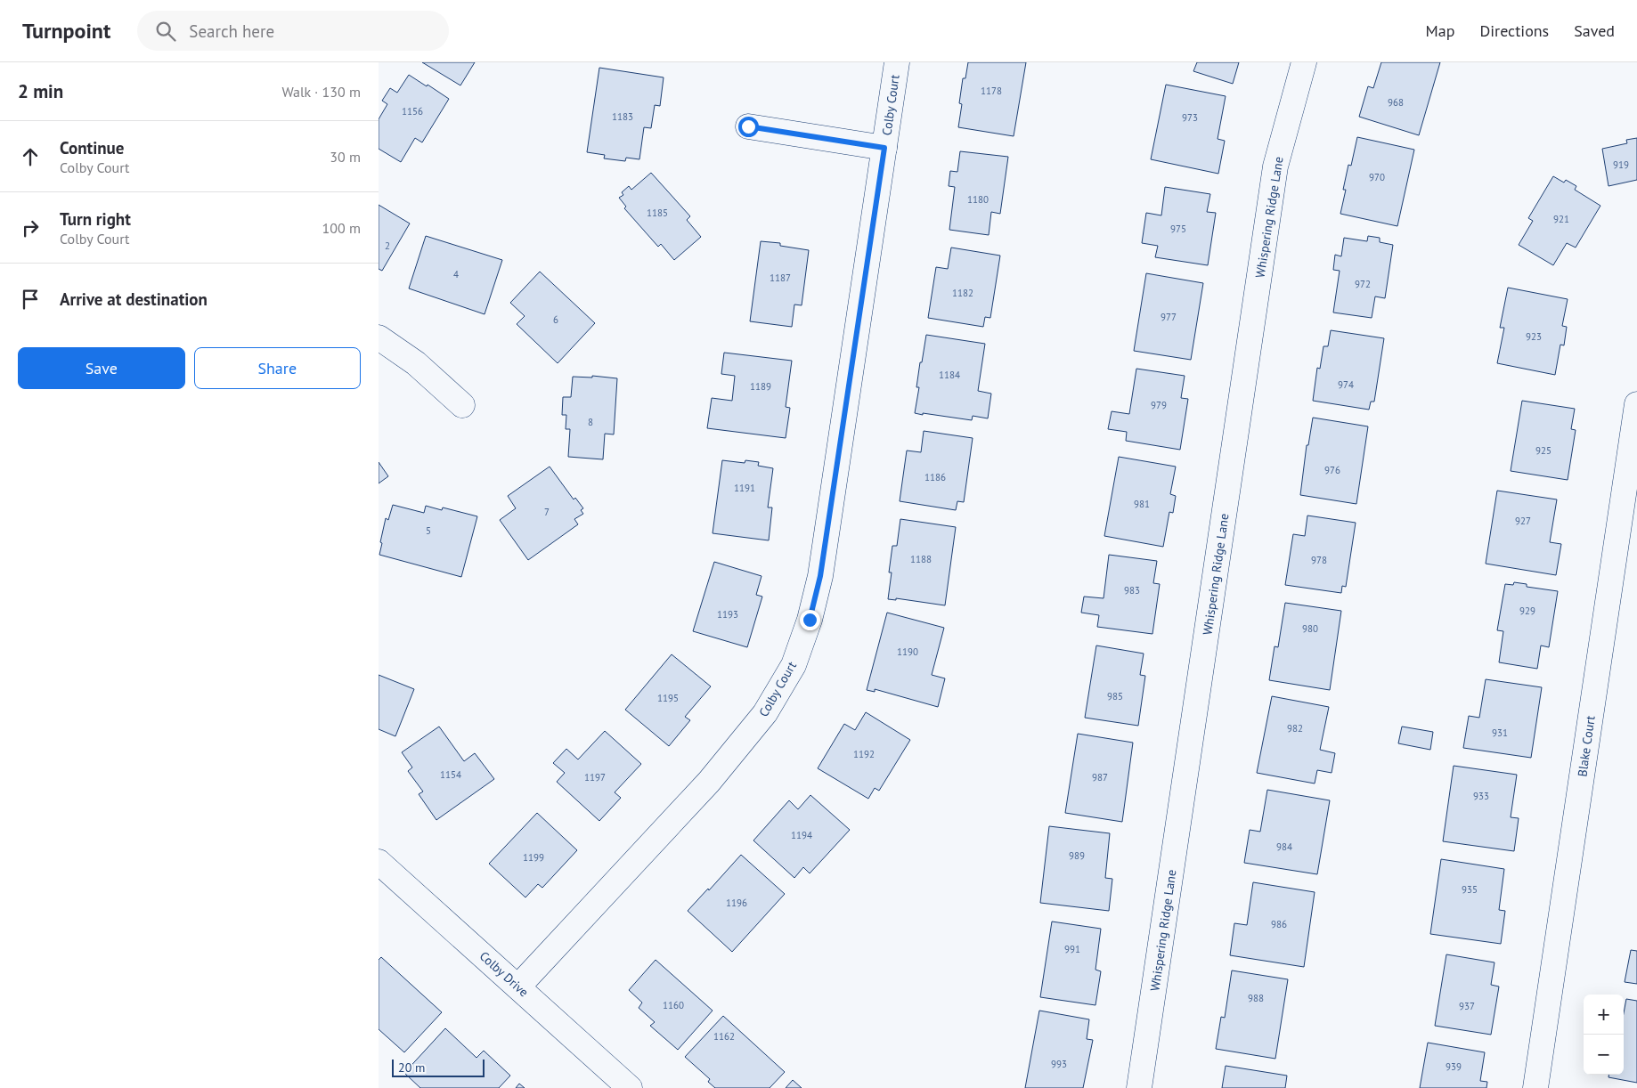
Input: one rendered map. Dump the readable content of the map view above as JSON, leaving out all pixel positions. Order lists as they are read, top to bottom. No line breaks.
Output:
{"streets":{"street":["Colby Court","Whispering Ridge Lane","Blake Court","Colby Drive"]},"crossings":[["Colby Court","Colby Drive"]],"house_numbers":["1178","968","1156","1183","973","919","970","1180","1185","921","975","2","4","1187","972","1182","977","6","923","1184","974","1189","979","8","925","976","1186","1191","981","7","927","5","1188","978","983","929","1193","980","1190","985","1195","982","931","1192","1154","1197","987","933","1194","984","989","1199","935","1196","986","991","988","1160","937","1162","993","939"],"scale_bar":"20 m","page":{"header":"Turnpoint","search":"Search here","nav":["Map","Directions","Saved"],"heading":["2 min","Walk · 130 m"],"list":[["Continue","Colby Court","30 m"],["Turn right","Colby Court","100 m"],"Arrive at destination"],"buttons":["Save","Share"],"map_buttons":["+","−"],"scale":"20 m"}}
